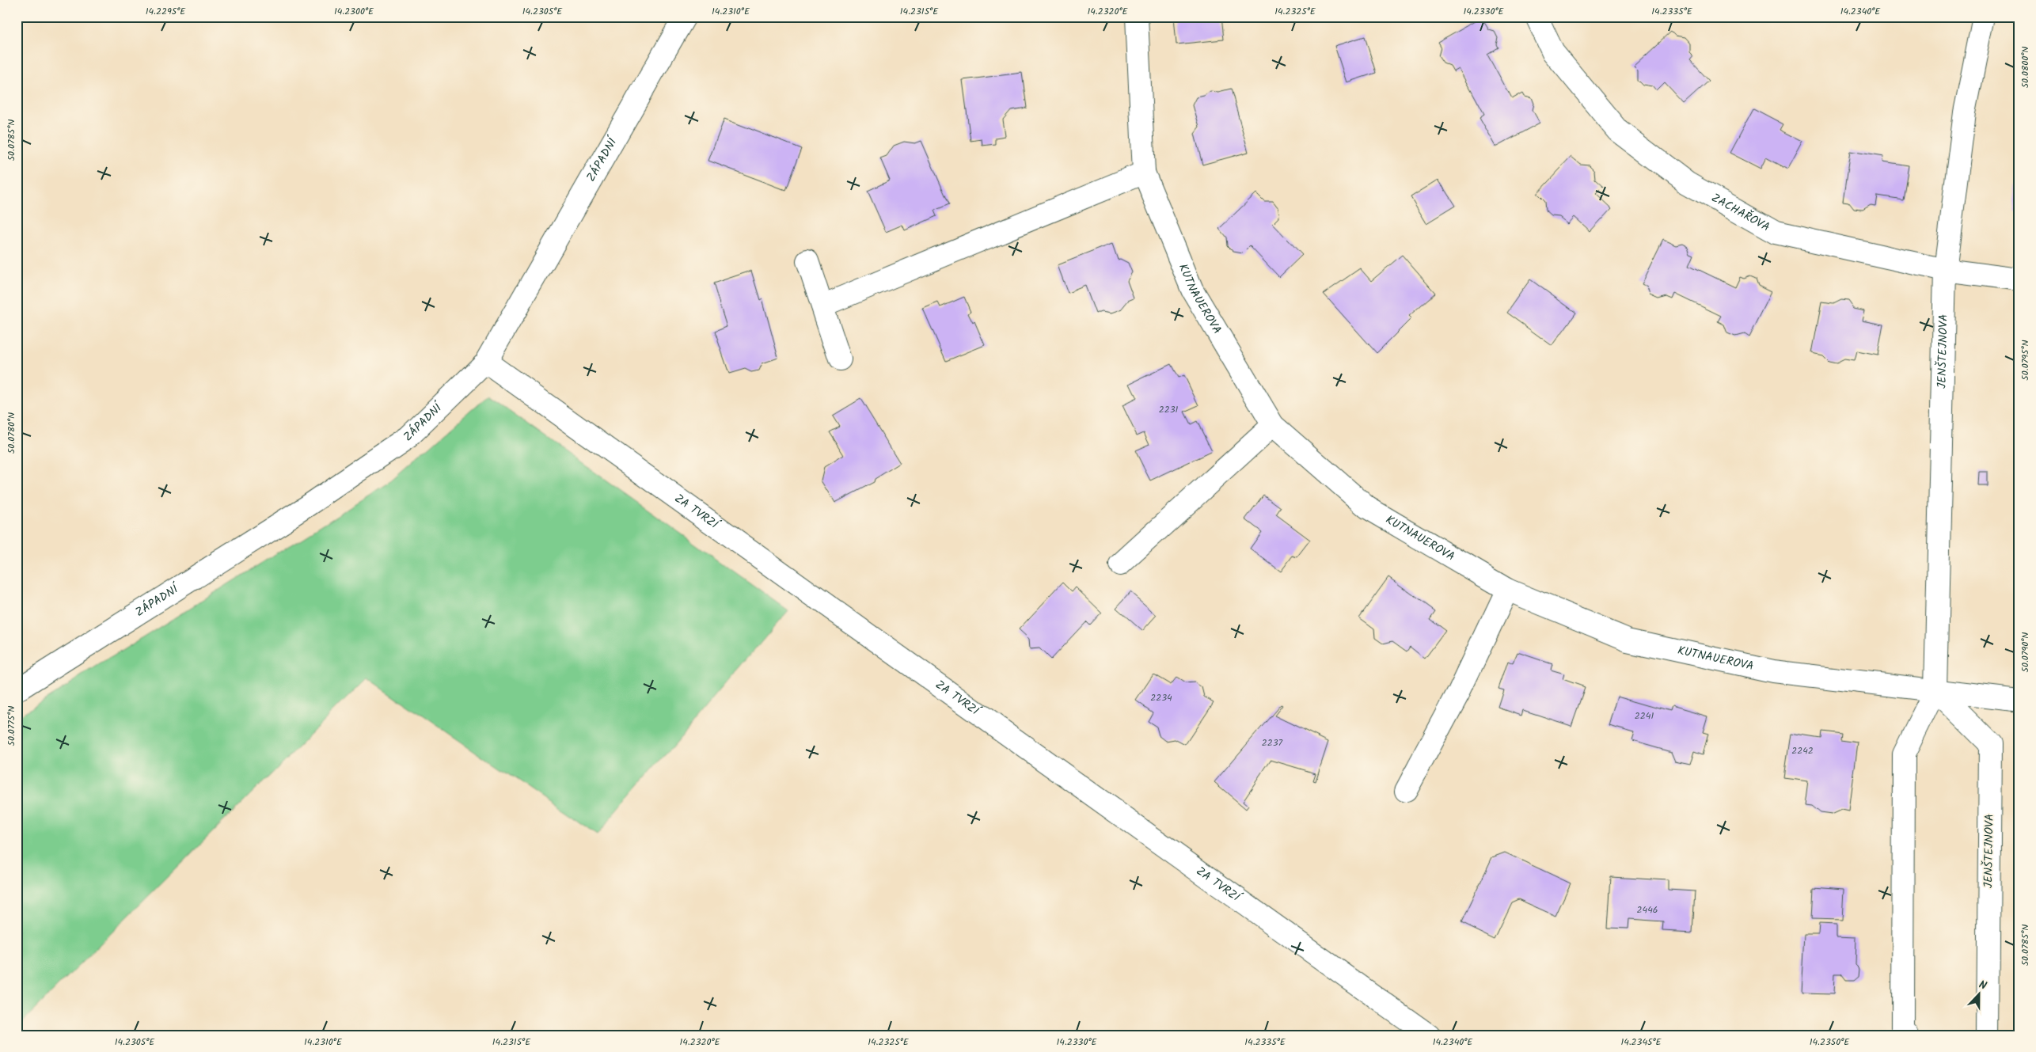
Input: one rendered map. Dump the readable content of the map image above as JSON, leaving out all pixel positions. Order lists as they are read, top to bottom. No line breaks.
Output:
{"streets":{"street":["ZÁPADNÍ","ZACHAŘOVA","KUTNAUEROVA","JENŠTEJNOVA","ZA TVRZÍ"]},"crossings":[["ZÁPADNÍ","ZA TVRZÍ"],["ZACHAŘOVA","JENŠTEJNOVA"],["KUTNAUEROVA","JENŠTEJNOVA"]],"house_numbers":["2231","2234","2241","2237","2242","2446"],"north":"top","coordinates":["14.2295°E","14.2300°E","14.2305°E","14.2310°E","14.2315°E","14.2320°E","14.2325°E","14.2330°E","14.2335°E","14.2340°E","50.0800°N","50.0785°N","50.0795°N","50.0780°N","50.0790°N","50.0775°N","14.2345°E","14.2350°E"]}
